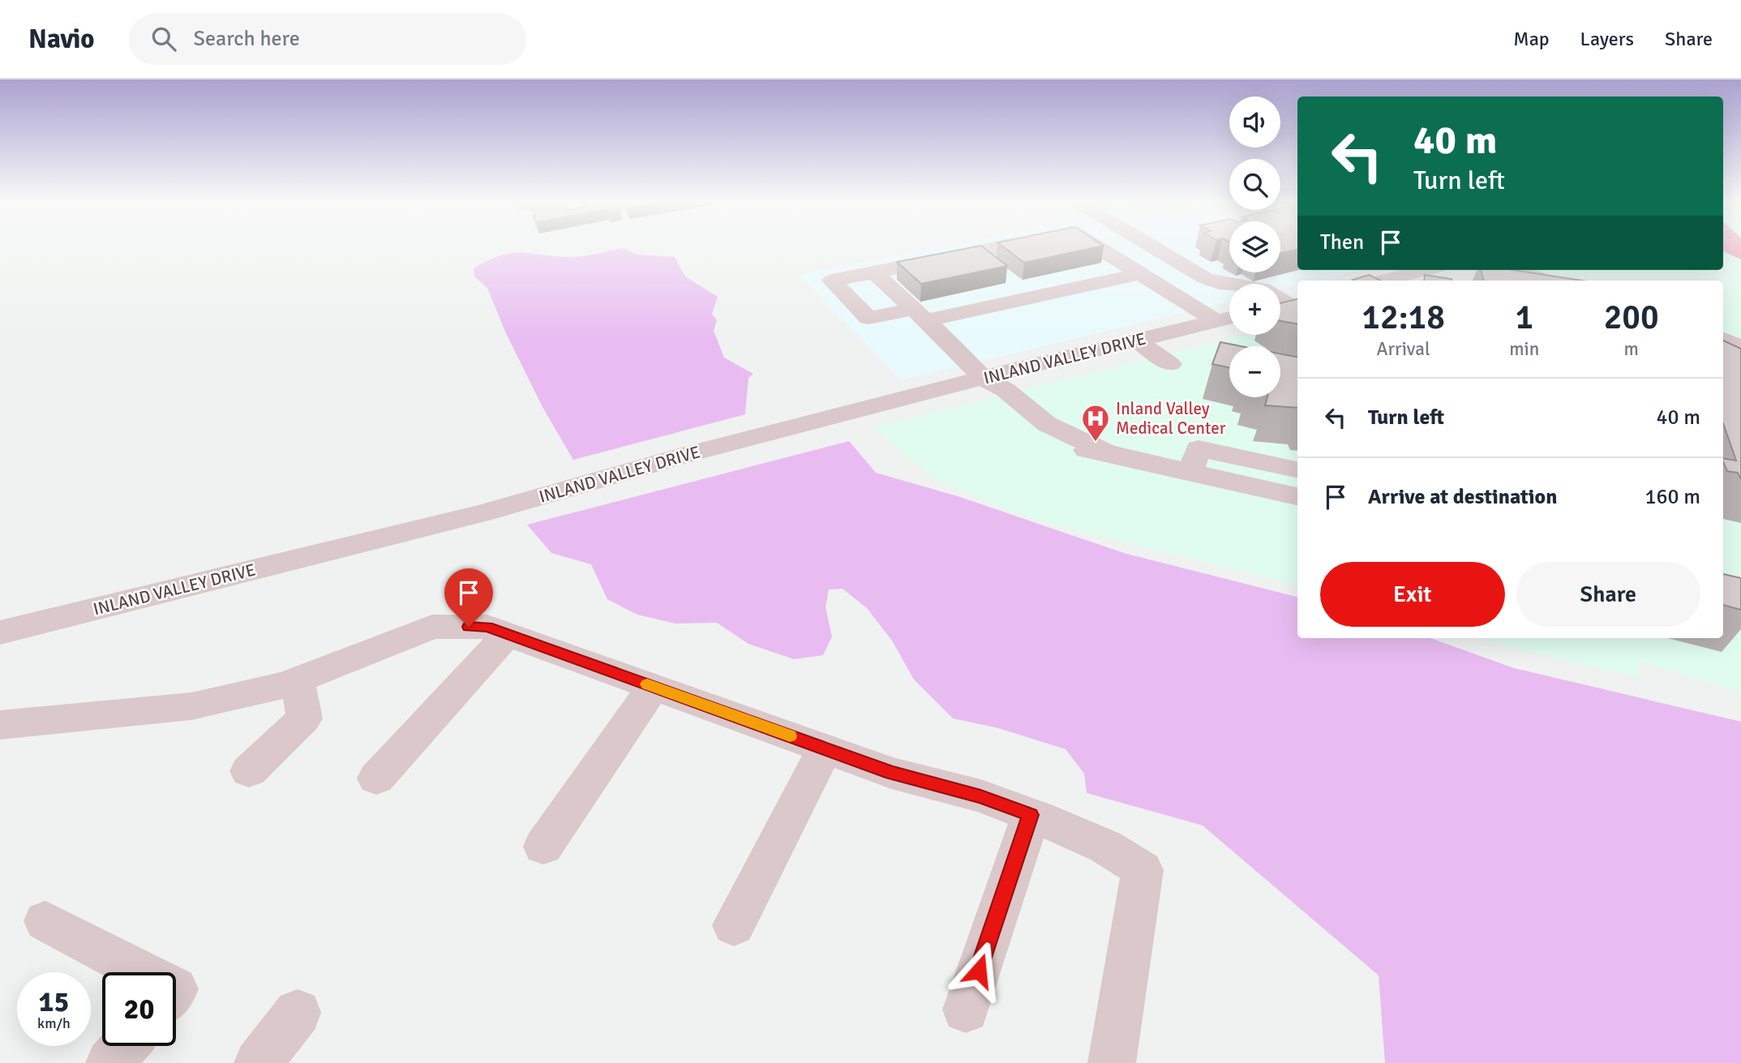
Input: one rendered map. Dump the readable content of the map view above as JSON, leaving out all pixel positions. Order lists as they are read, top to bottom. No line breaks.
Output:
{"streets":{"street":["INLAND VALLEY DRIVE"]},"places":{"hospital":["Inland Valley Medical Center"]},"page":{"header":"Navio","search":"Search here","nav":["Map","Layers","Share"],"map_buttons":["+","−"],"turn":["40 m","Turn left"],"then":"Then","eta":["12:18","Arrival","1","min","200","m"],"list":[{"name":"Turn left","value":"40 m"},{"name":"Arrive at destination","value":"160 m"}],"buttons":["Exit","Share"],"speed":"15 km/h","limit":"20"}}
